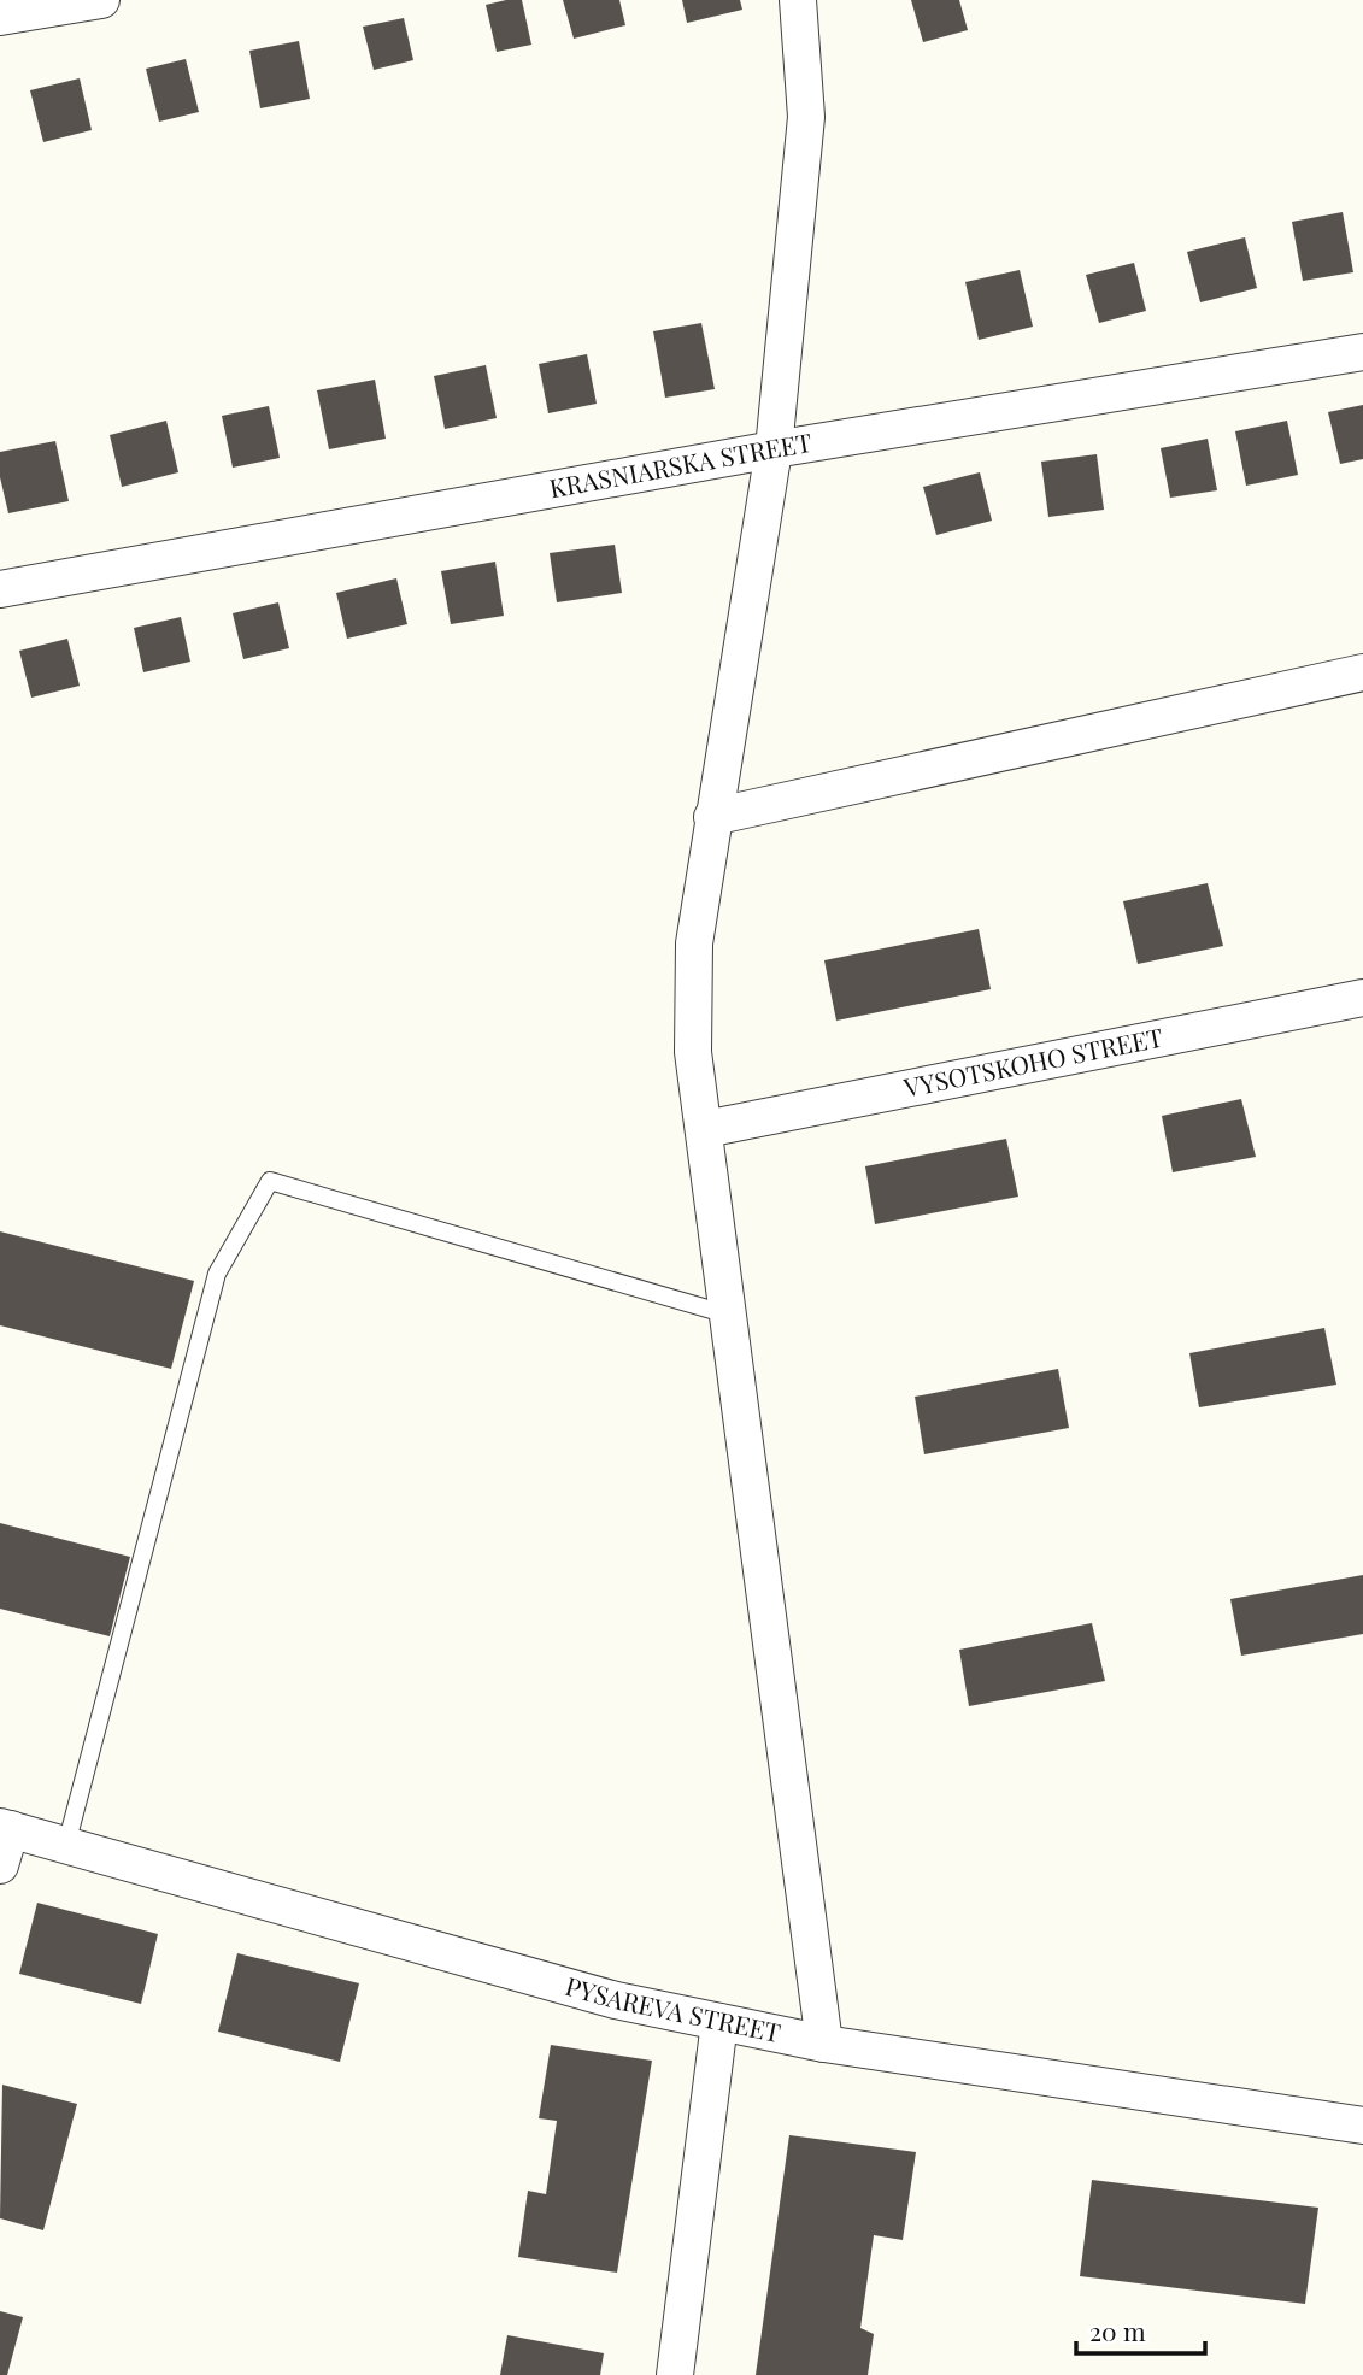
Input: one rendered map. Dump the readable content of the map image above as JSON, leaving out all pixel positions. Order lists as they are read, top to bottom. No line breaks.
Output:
{"streets":{"street":["KRASNIARSKA STREET","VYSOTSKOHO STREET","PYSAREVA STREET"]},"scale_bar":"20 m"}
